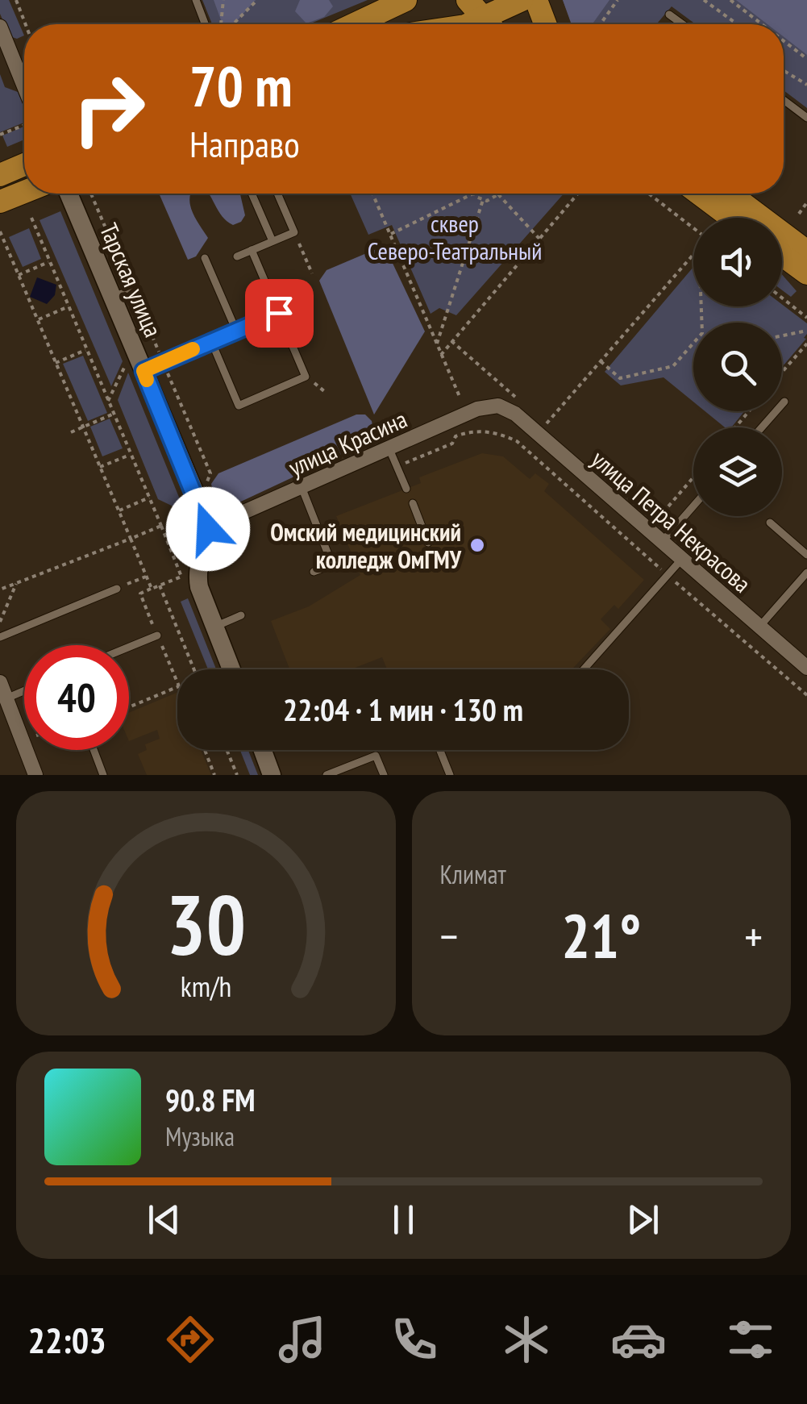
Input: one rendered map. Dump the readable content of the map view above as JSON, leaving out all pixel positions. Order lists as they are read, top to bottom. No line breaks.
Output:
{"streets":{"street":["Тарская улица","улица Красина","улица Петра Некрасова"]},"crossings":[["Тарская улица","улица Красина"],["улица Красина","улица Петра Некрасова"]],"parks":["сквер Северо-Театральный"],"places":["Омский медицинский колледж ОмГМУ"],"page":{"turn":["70 m","Направо"],"limit":"40","trip":"22:04 · 1 мин · 130 m","tile":"Климат","heat":["−","21°","+"],"song":["90.8 FM","Музыка"],"tabs":"22:03","gauge":["30","km/h"]}}
